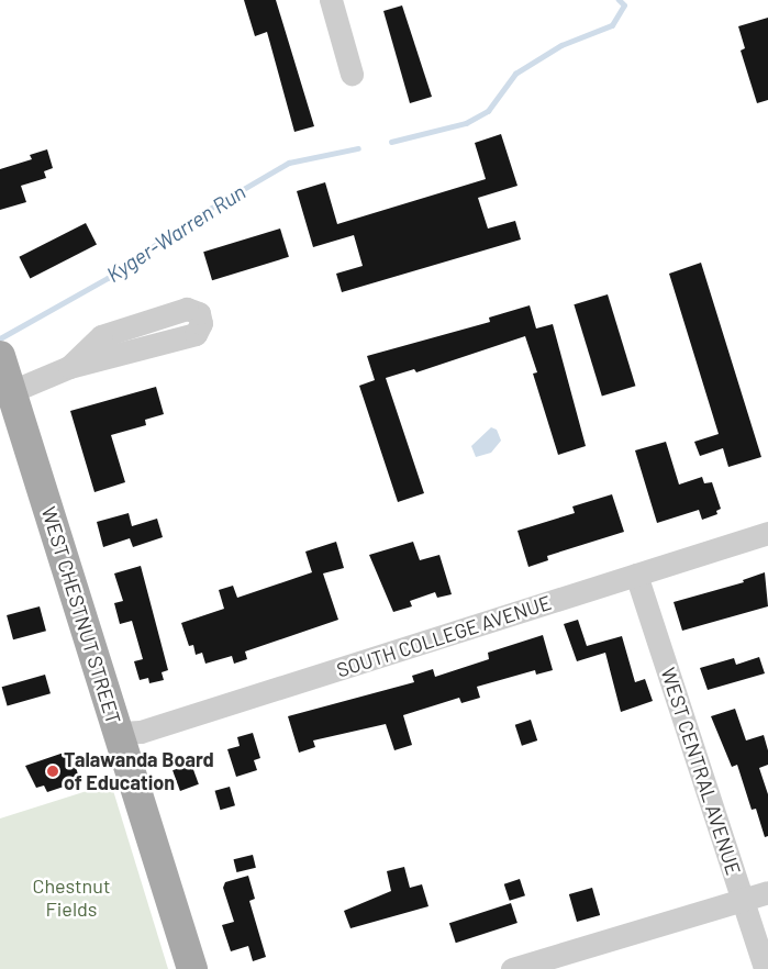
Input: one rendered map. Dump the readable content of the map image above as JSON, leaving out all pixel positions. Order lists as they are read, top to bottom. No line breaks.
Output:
{"streets":{"main road":["WEST CHESTNUT STREET"],"street":["SOUTH COLLEGE AVENUE","WEST CENTRAL AVENUE"]},"crossings":[["WEST CHESTNUT STREET","SOUTH COLLEGE AVENUE"],["SOUTH COLLEGE AVENUE","WEST CENTRAL AVENUE"]],"water":["Kyger-Warren Run"],"parks":["Chestnut Fields"],"places":["Talawanda Board of Education"]}
